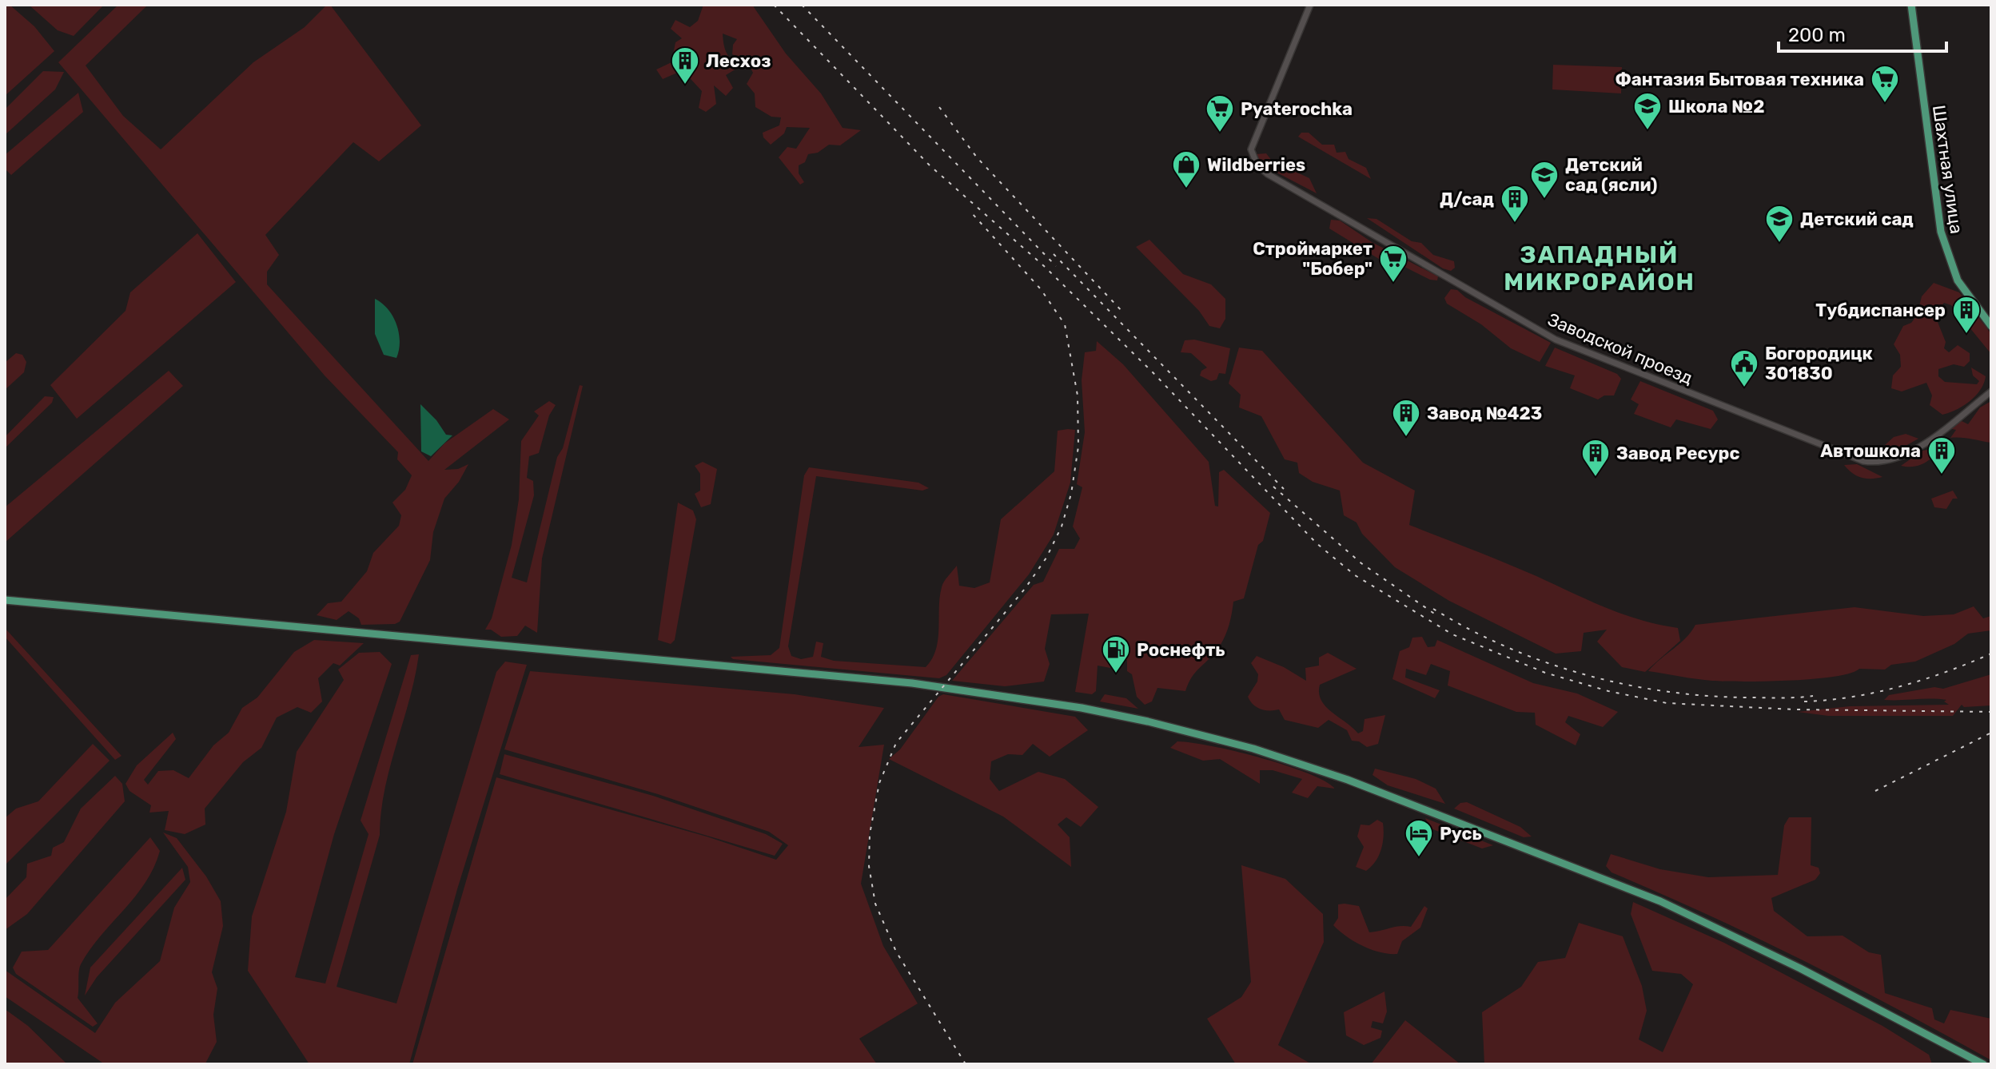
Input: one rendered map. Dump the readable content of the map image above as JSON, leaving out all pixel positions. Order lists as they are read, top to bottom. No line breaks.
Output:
{"streets":{"main road":["Шахтная улица"],"street":["Заводской проезд"]},"districts":["ЗАПАДНЫЙ МИКРОРАЙОН"],"places":{"building":["Лесхоз","Д/сад","Тубдиспансер","Завод №423","Автошкола","Завод Ресурс"],"supermarket":["Фантазия Бытовая техника","Pyaterochka","Строймаркет \"Бобер\""],"school or university":["Школа №2","Детский сад (ясли)","Детский сад"],"shop":["Wildberries"],"public building":["Богородицк 301830"],"fuel station":["Роснефть"],"hotel":["Русь"]},"scale_bar":"200 m"}
